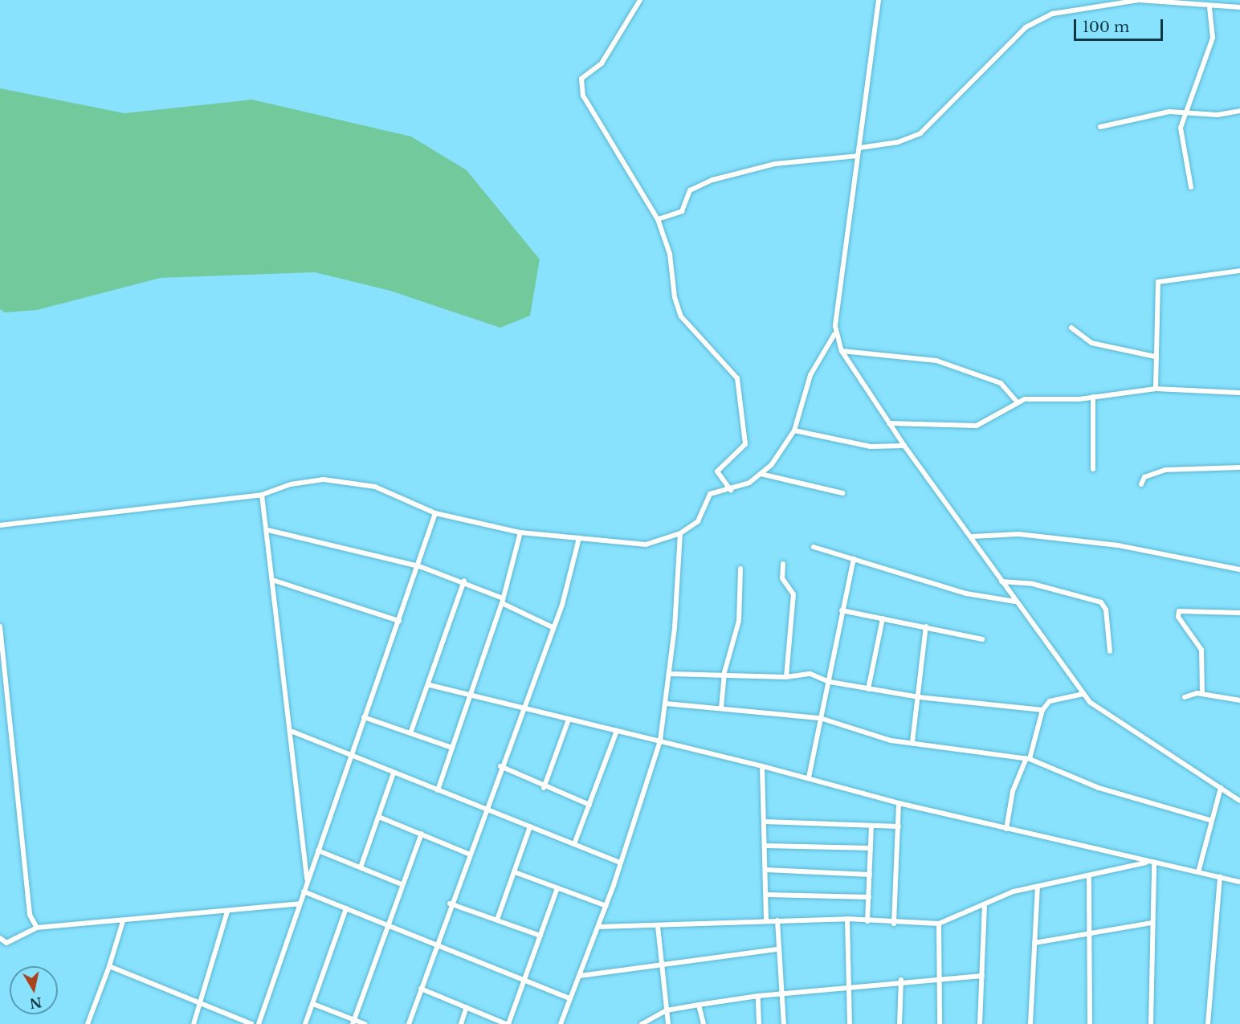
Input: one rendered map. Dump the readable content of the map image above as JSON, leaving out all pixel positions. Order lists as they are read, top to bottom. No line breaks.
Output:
{"scale_bar":"100 m","north":"bottom"}
